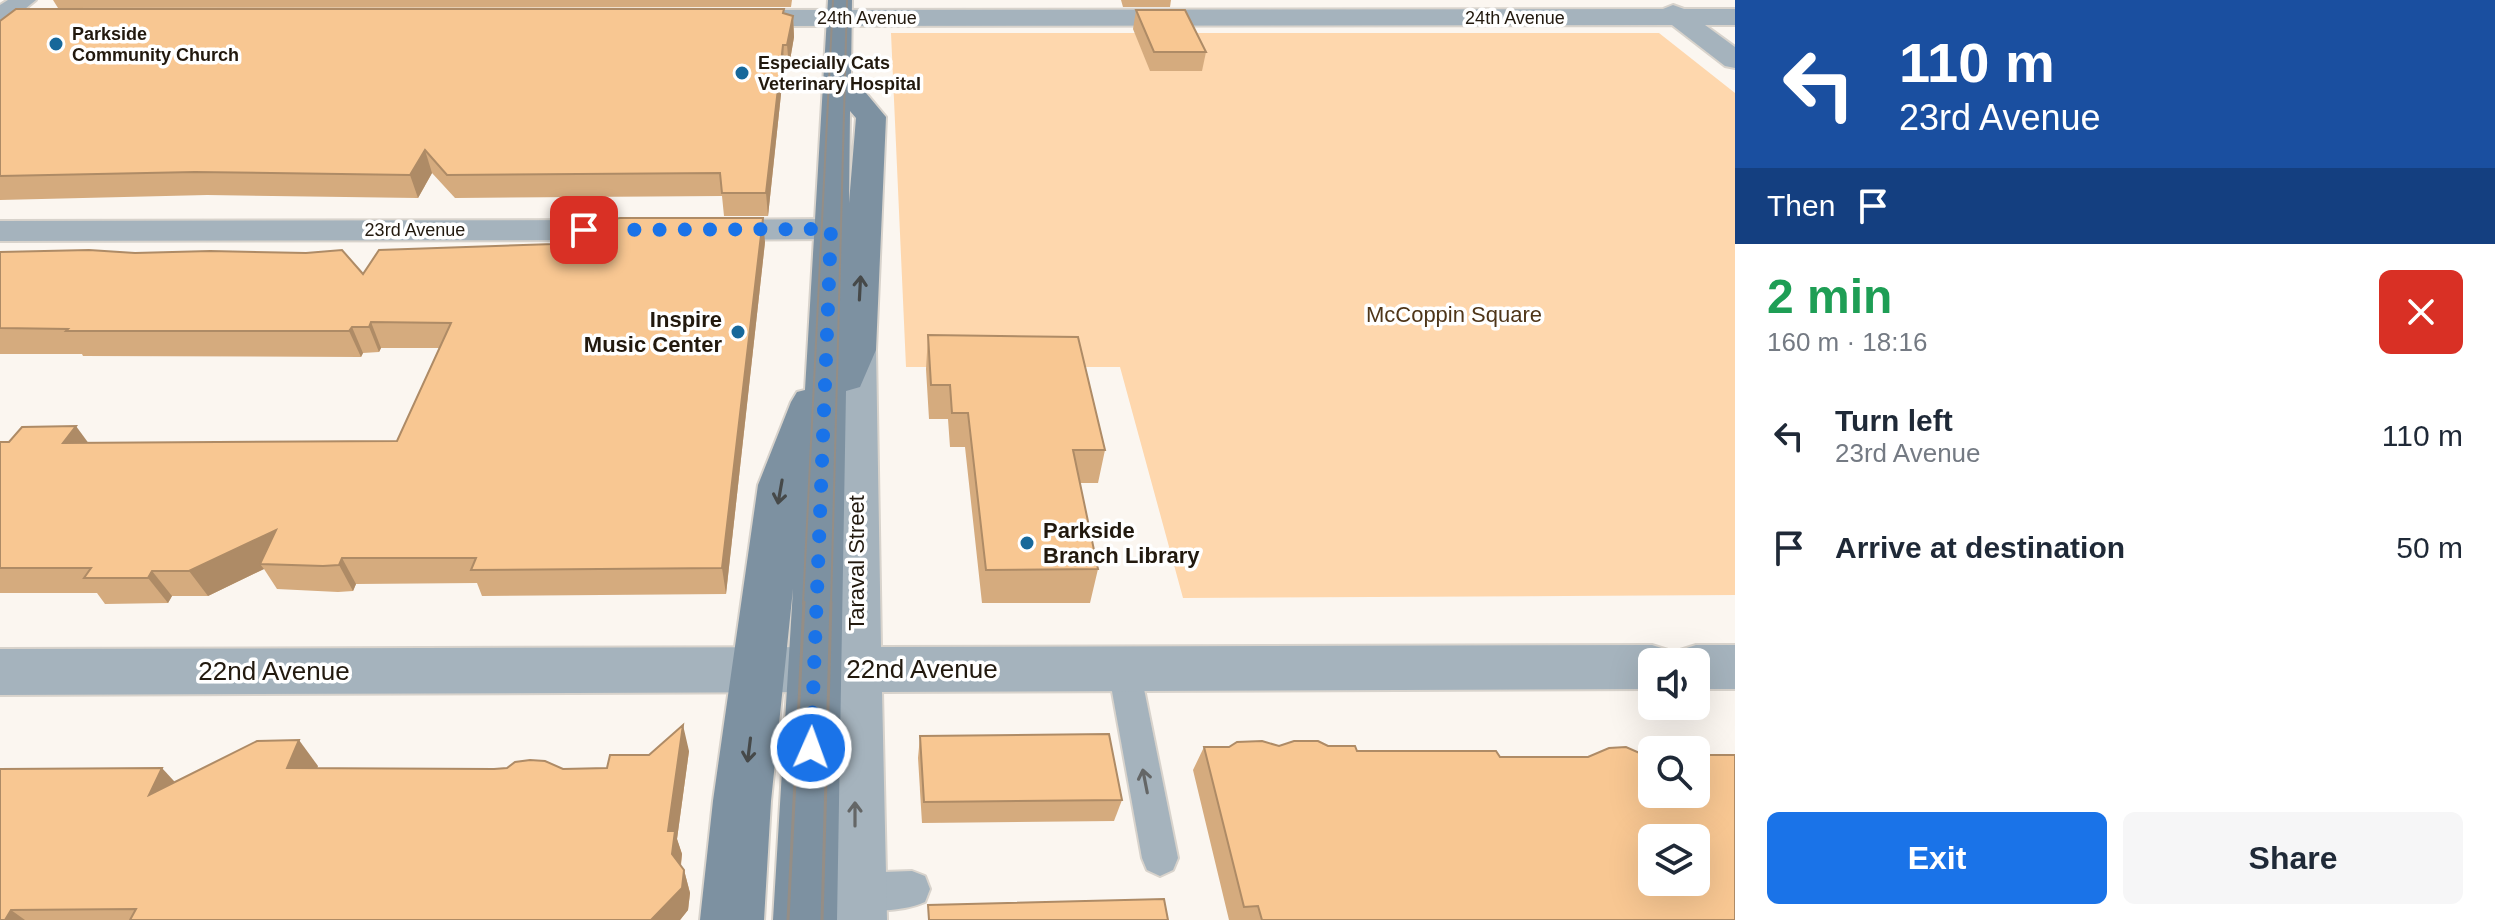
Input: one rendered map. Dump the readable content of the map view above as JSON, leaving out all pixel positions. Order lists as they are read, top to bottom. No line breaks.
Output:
{"streets":{"street":["24th Avenue","23rd Avenue","Taraval Street","22nd Avenue"]},"crossings":[["24th Avenue","Taraval Street"],["23rd Avenue","Taraval Street"],["Taraval Street","22nd Avenue"]],"parks":["McCoppin Square"],"places":["Parkside Community Church","Especially Cats Veterinary Hospital","Inspire Music Center","Parkside Branch Library"],"page":{"turn":["110 m","23rd Avenue"],"then":"Then","heading":["2 min","160 m · 18:16"],"list":[{"name":"Turn left","note":"23rd Avenue","value":"110 m"},{"name":"Arrive at destination","value":"50 m"}],"buttons":["Exit","Share"]}}
